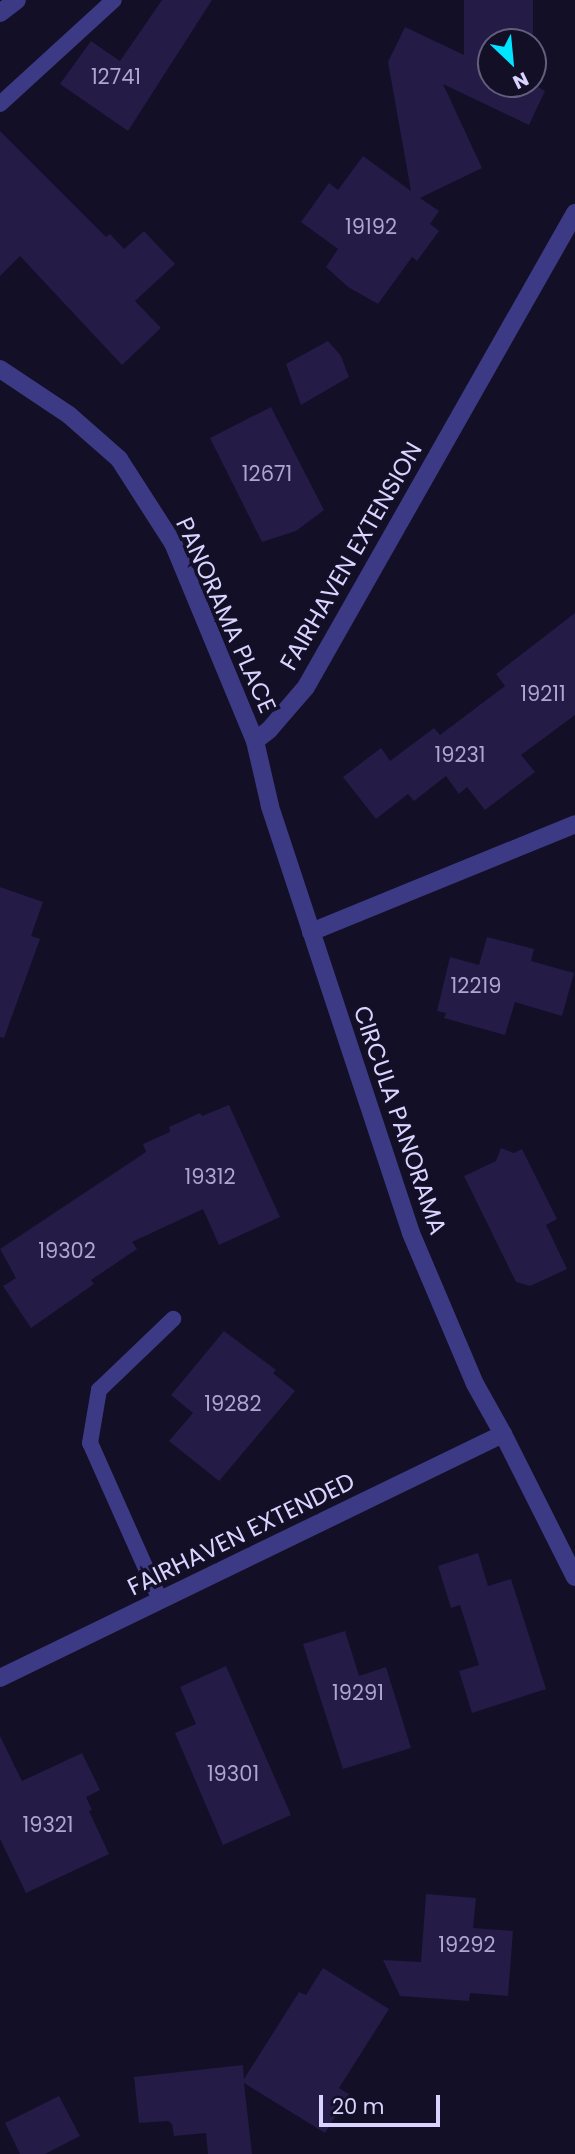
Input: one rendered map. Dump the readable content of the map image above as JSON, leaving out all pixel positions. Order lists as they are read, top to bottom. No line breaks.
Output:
{"streets":{"street":["FAIRHAVEN EXTENSION","PANORAMA PLACE","CIRCULA PANORAMA","FAIRHAVEN EXTENDED"]},"crossings":[["FAIRHAVEN EXTENSION","PANORAMA PLACE"],["CIRCULA PANORAMA","FAIRHAVEN EXTENDED"]],"house_numbers":["12741","19192","12671","19211","19231","12219","19312","19302","19282","19291","19301","19321","19292"],"scale_bar":"20 m","north":"bottom right"}
